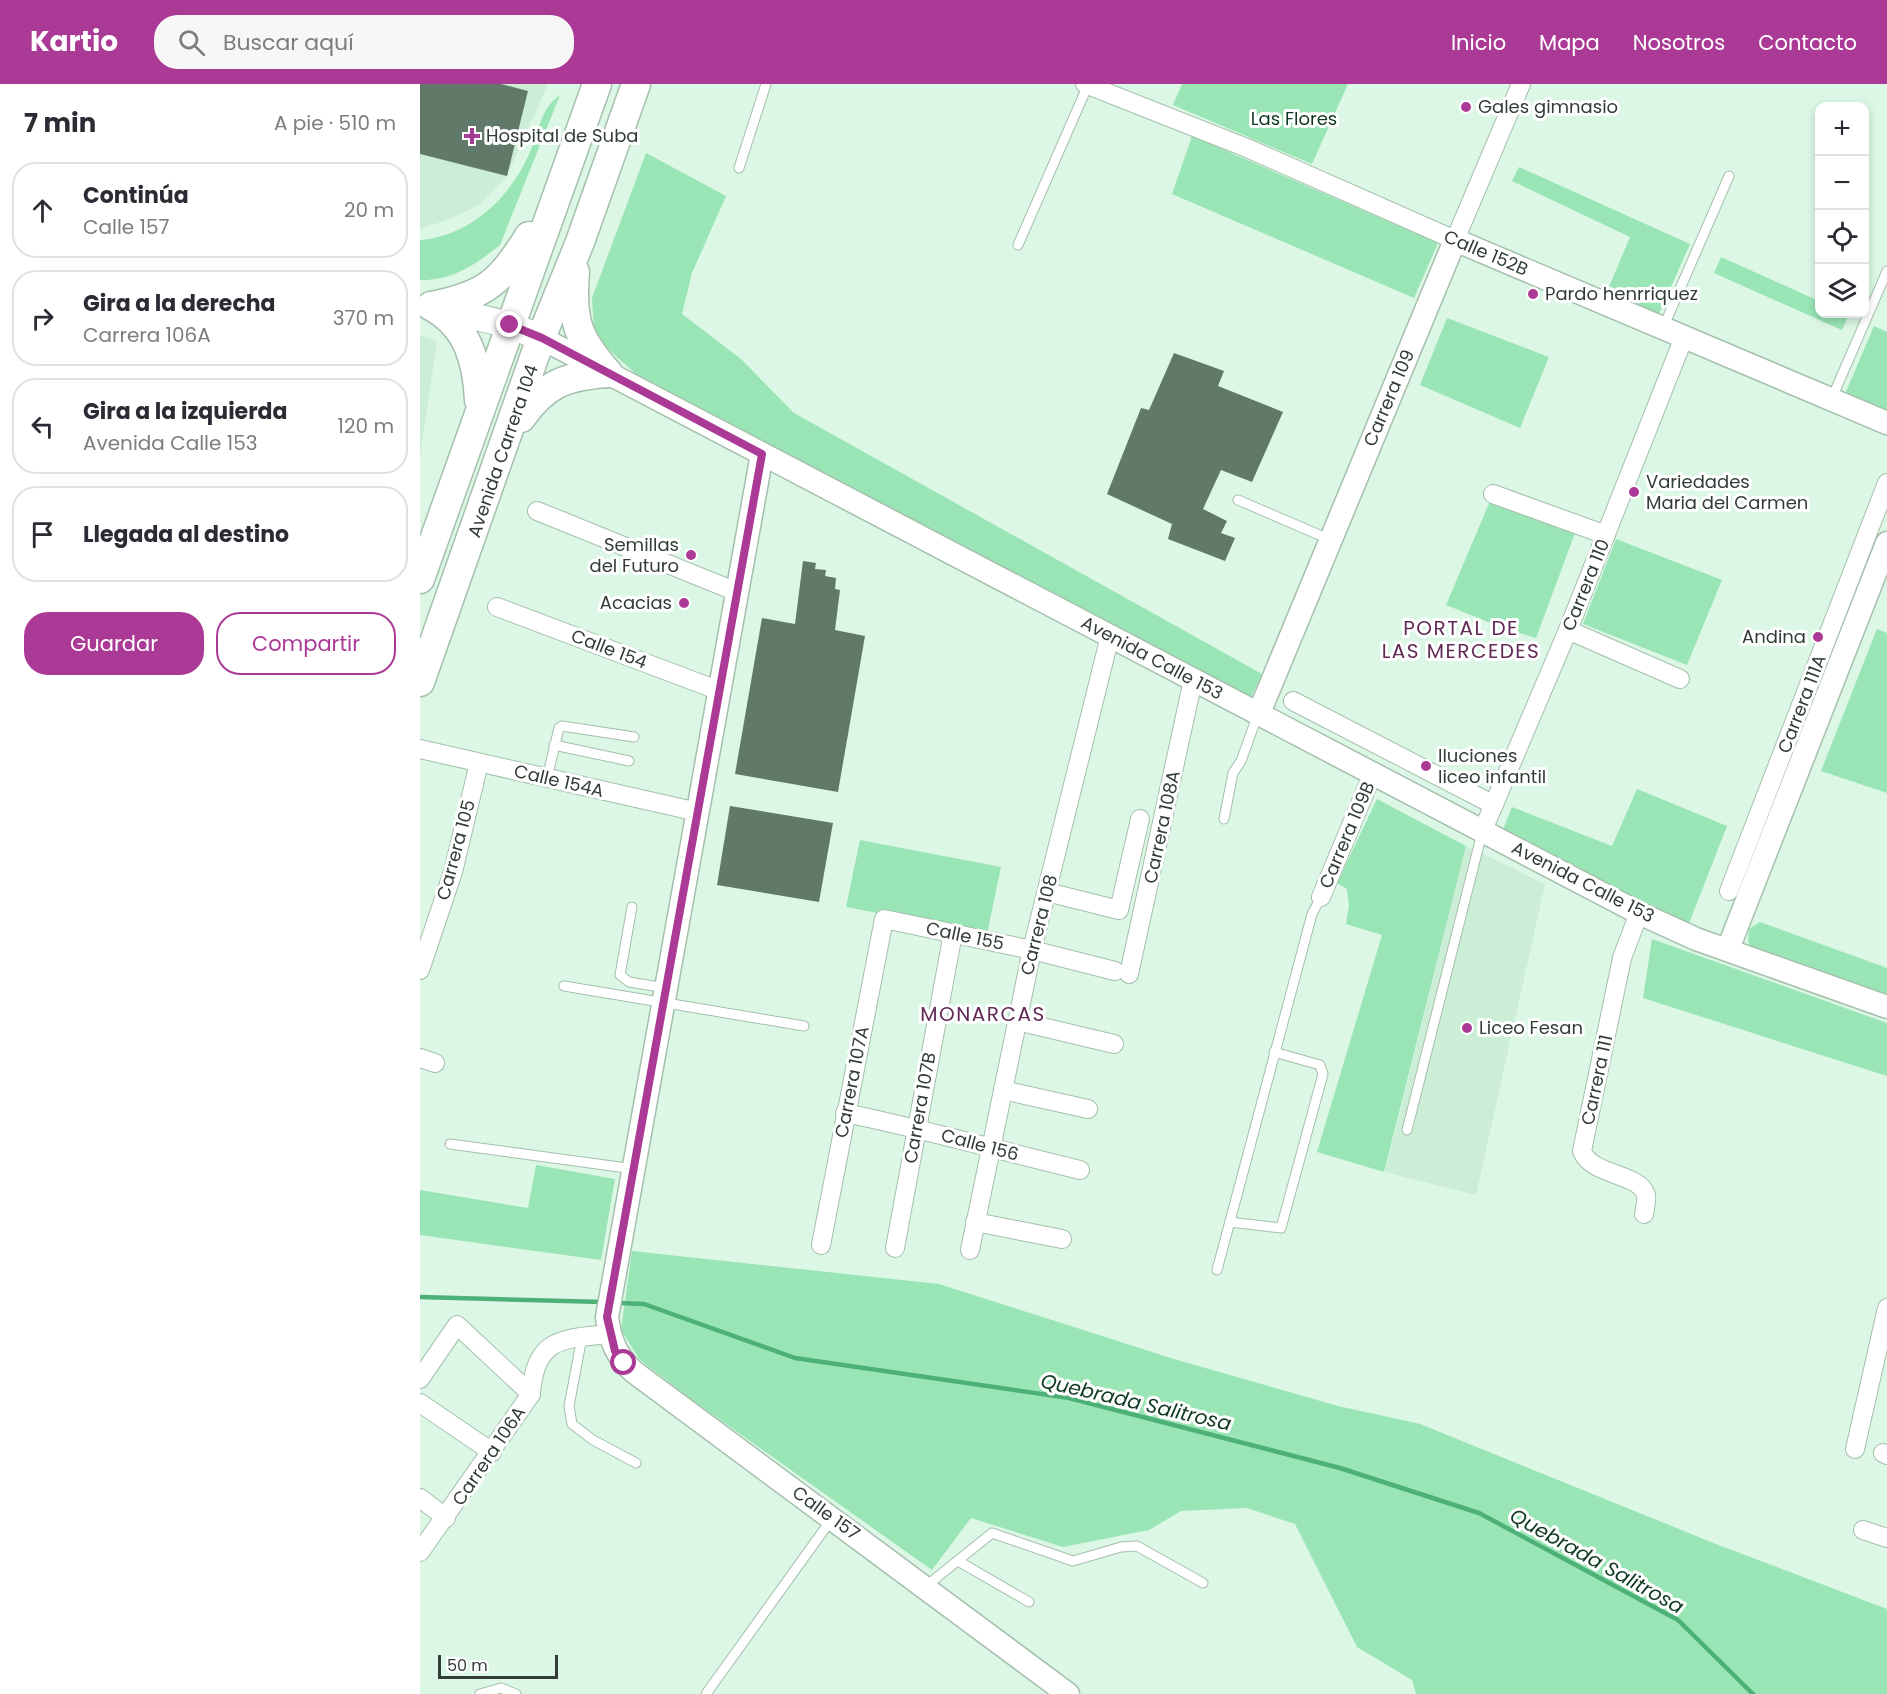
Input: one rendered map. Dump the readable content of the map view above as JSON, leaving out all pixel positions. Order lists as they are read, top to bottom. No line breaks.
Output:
{"streets":{"main road":["Avenida Carrera 104","Avenida Calle 153"],"street":["Calle 152B","Carrera 109","Carrera 110","Calle 154","Carrera 111A","Calle 154A","Carrera 108A","Carrera 109B","Carrera 105","Carrera 108","Calle 155","Carrera 111","Carrera 107A","Carrera 107B","Calle 156","Carrera 106A","Calle 157"]},"crossings":[["Calle 152B","Carrera 109"],["Calle 152B","Carrera 110"],["Carrera 109","Avenida Calle 153"],["Avenida Carrera 104","Avenida Calle 153"],["Carrera 110","Avenida Calle 153"],["Avenida Calle 153","Carrera 111A"],["Avenida Calle 153","Carrera 108A"],["Avenida Calle 153","Carrera 109B"],["Avenida Calle 153","Carrera 108"],["Avenida Calle 153","Carrera 111"],["Calle 154A","Carrera 105"],["Carrera 108A","Calle 155"],["Carrera 108","Calle 155"],["Carrera 108","Calle 156"],["Calle 155","Carrera 107A"],["Calle 155","Carrera 107B"],["Carrera 107A","Calle 156"],["Carrera 107B","Calle 156"],["Carrera 106A","Calle 157"]],"districts":["PORTAL DE LAS MERCEDES","MONARCAS"],"water":["Quebrada Salitrosa"],"parks":["Las Flores"],"places":{"other":["Gales gimnasio","Pardo henrriquez","Variedades Maria del Carmen","Semillas del Futuro","Acacias","Andina","Iluciones liceo infantil","Liceo Fesan"],"health":["Hospital de Suba"]},"scale_bar":"50 m","page":{"header":"Kartio","search":"Buscar aquí","nav":["Inicio","Mapa","Nosotros","Contacto"],"heading":["7 min","A pie · 510 m"],"map_buttons":["+","−"],"list":[["Continúa","Calle 157","20 m"],["Gira a la derecha","Carrera 106A","370 m"],["Gira a la izquierda","Avenida Calle 153","120 m"],"Llegada al destino"],"buttons":["Guardar","Compartir"],"scale":"50 m"}}
